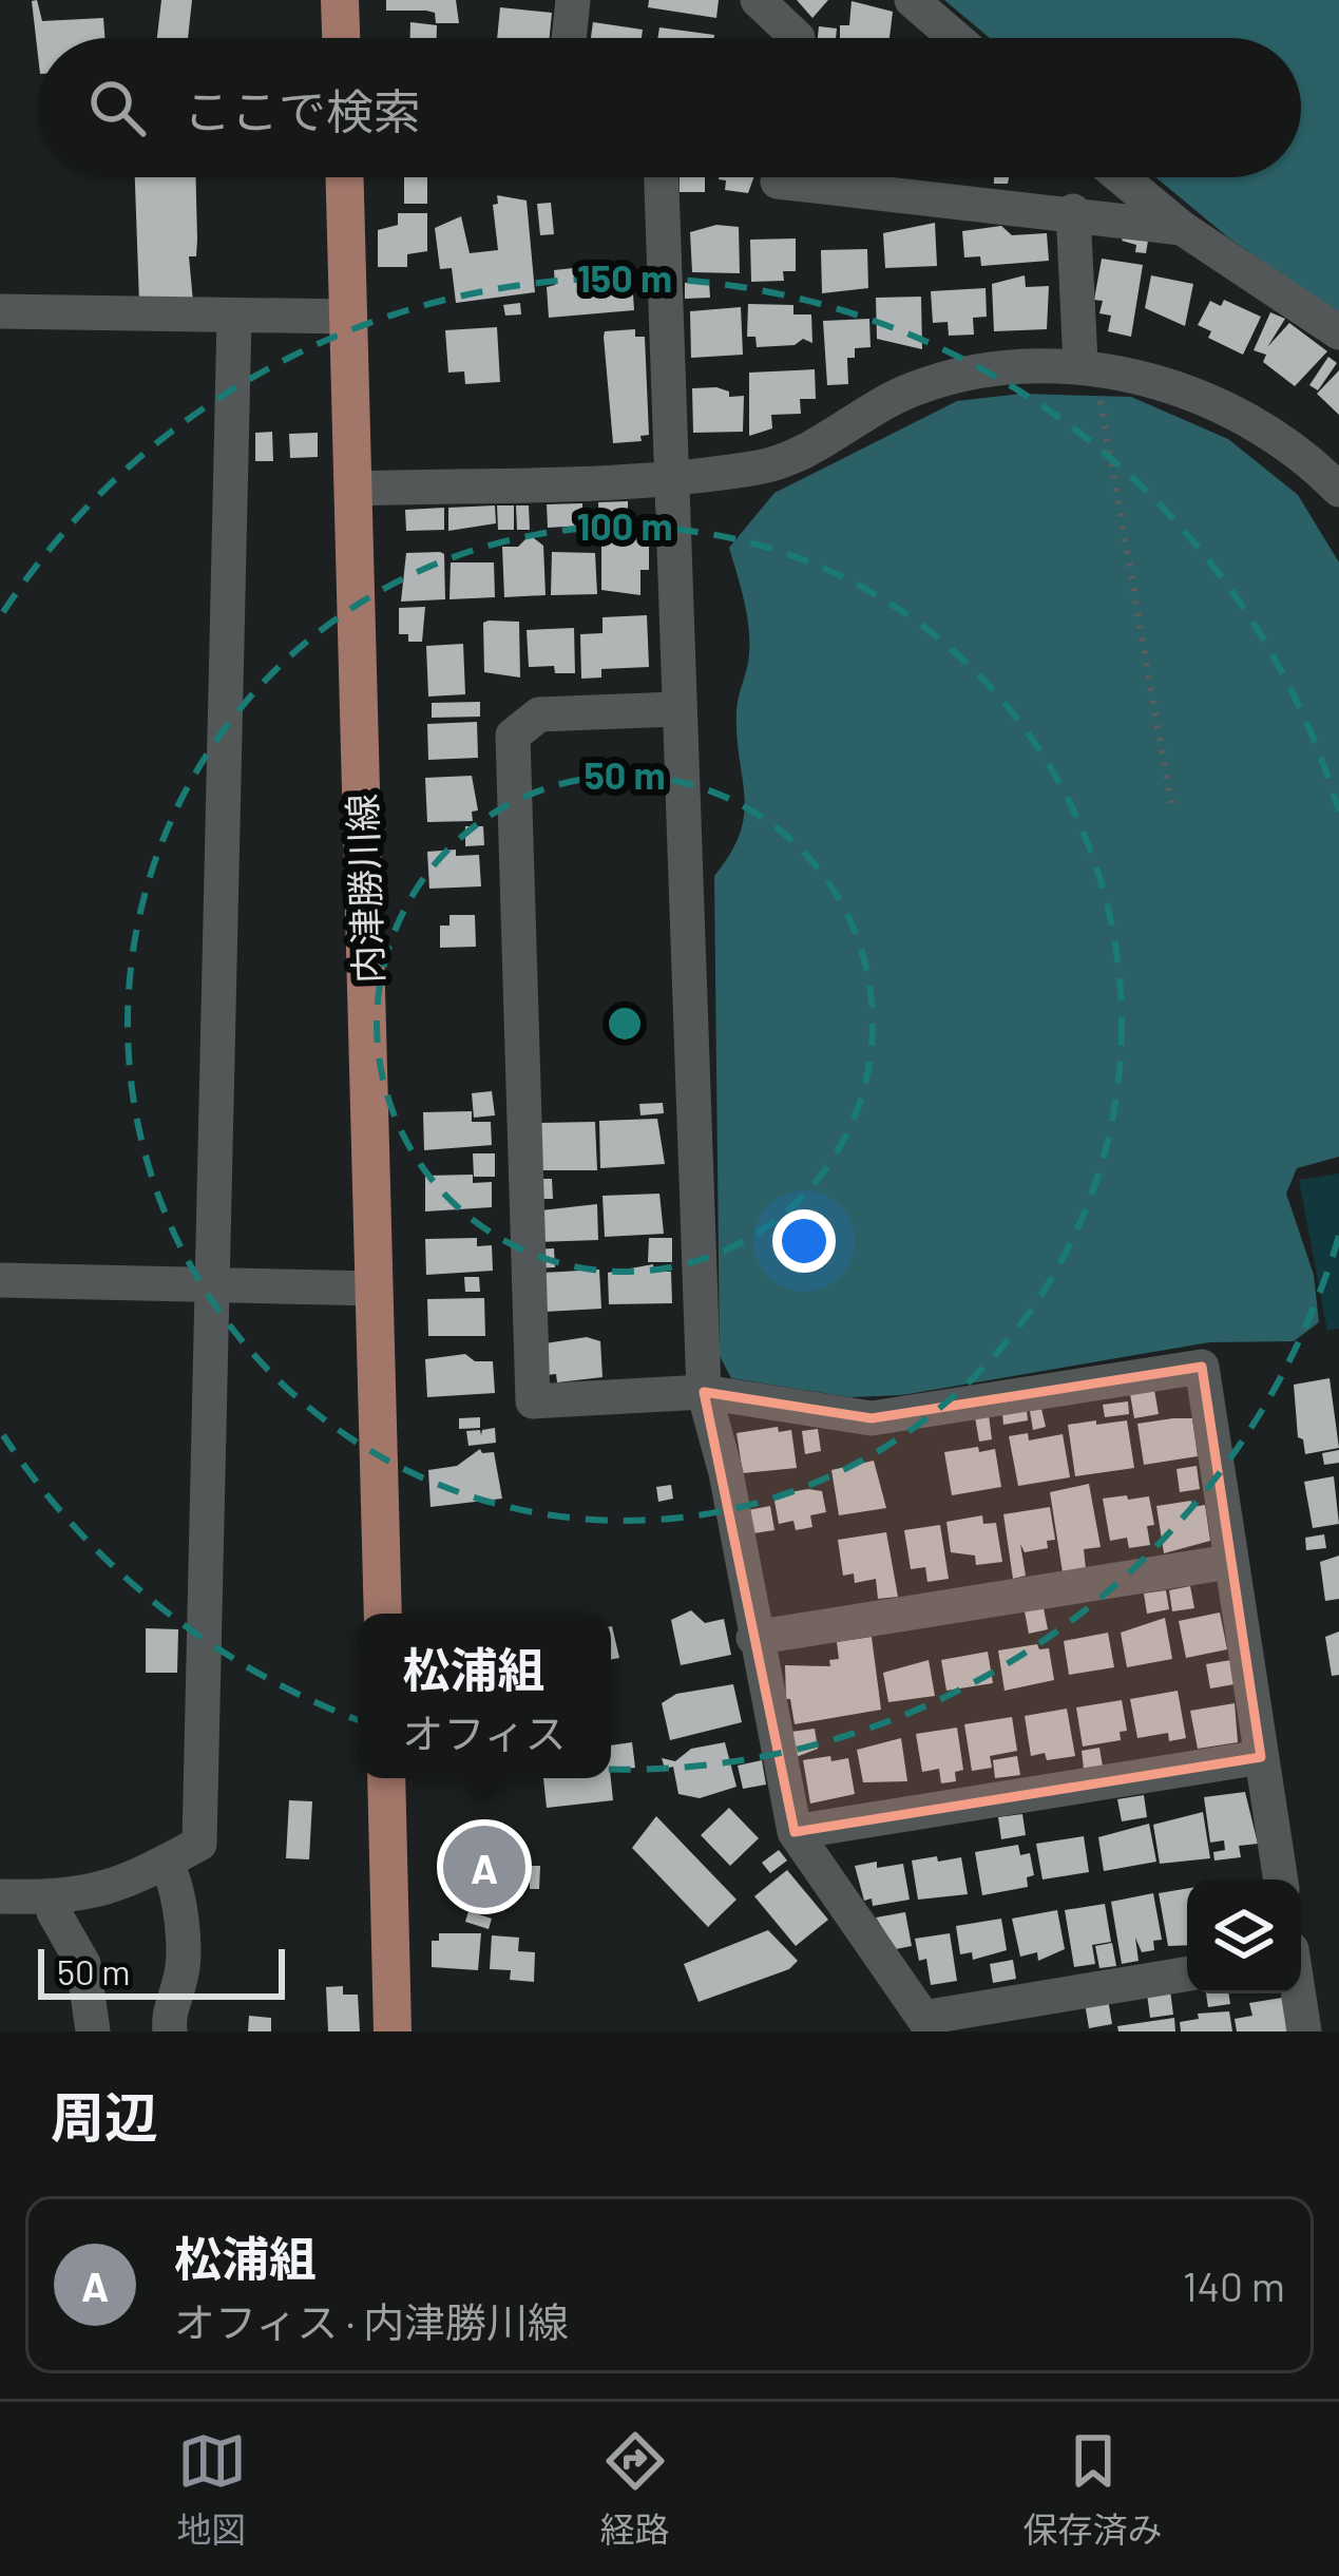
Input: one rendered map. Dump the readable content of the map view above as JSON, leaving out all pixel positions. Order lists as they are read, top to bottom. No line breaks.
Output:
{"streets":{"main road":["内津勝川線"]},"scale_bar":"50 m","page":{"search":"ここで検索","popup":["松浦組","オフィス"],"pins":"A","scale":"50 m","heading":"周辺","list":[{"mark":"A","name":"松浦組","note":"オフィス · 内津勝川線","value":"140 m"}],"nav":["地図","経路","保存済み"]},"rings":["150 m","100 m","50 m"]}
